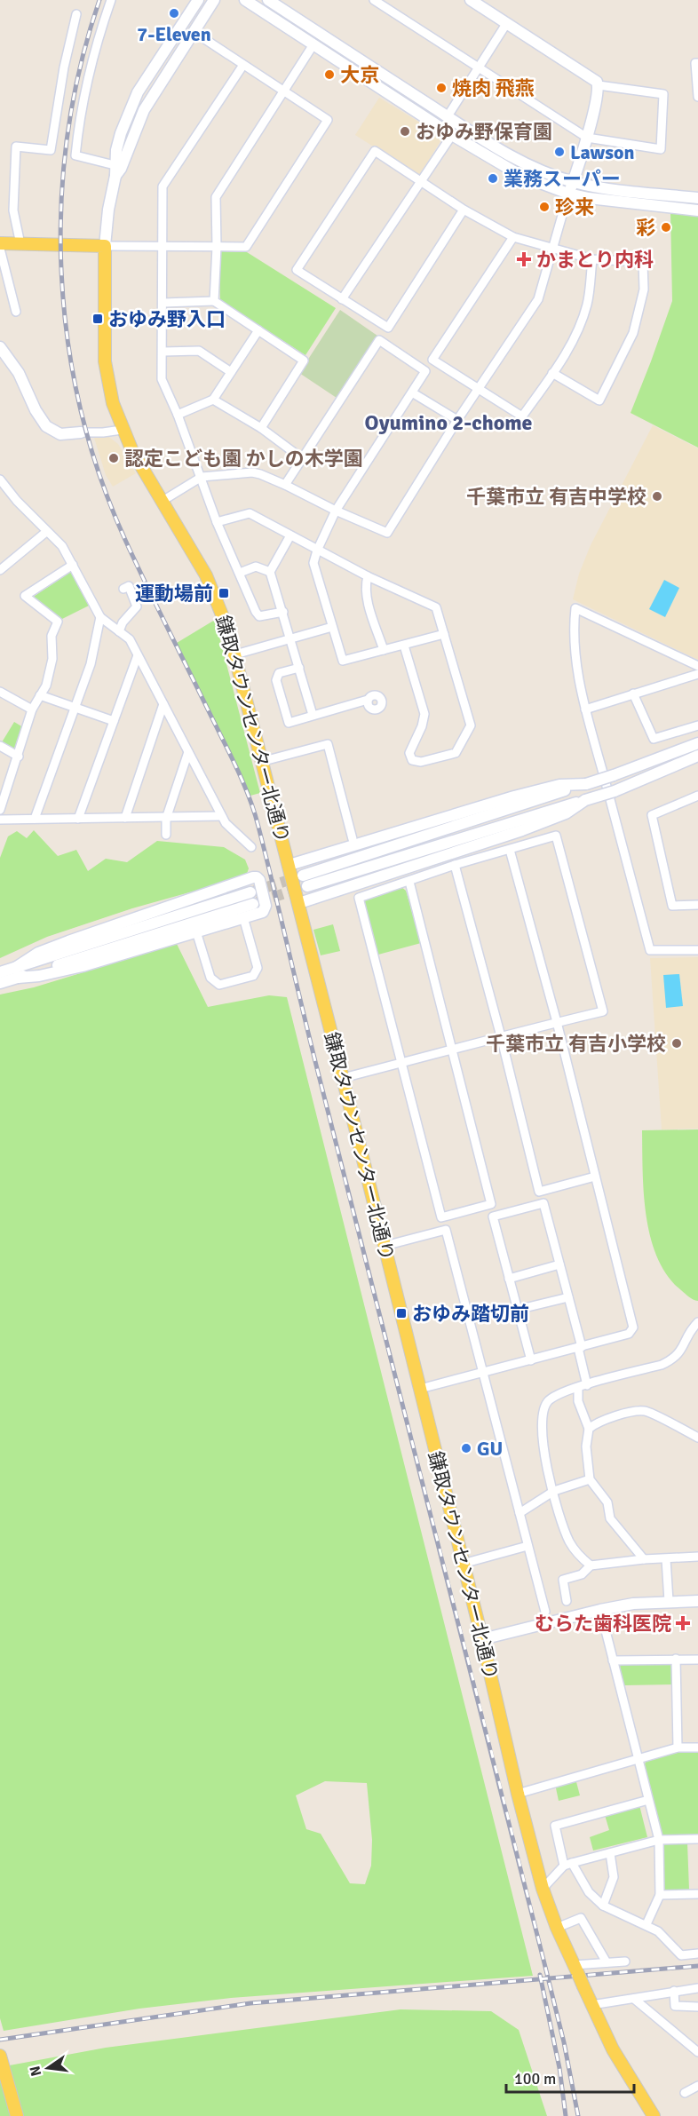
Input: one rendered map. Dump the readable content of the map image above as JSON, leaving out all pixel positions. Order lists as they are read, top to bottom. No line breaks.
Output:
{"streets":{"main road":["鎌取タウンセンター北通り"]},"districts":["Oyumino 2-chome"],"places":{"other":["7-Eleven","大京","焼肉 飛燕","おゆみ野保育園","Lawson","業務スーパー","珍来","彩","認定こども園 かしの木学園","千葉市立 有吉中学校","千葉市立 有吉小学校","GU"],"health":["かまとり内科","むらた歯科医院"],"transit":["おゆみ野入口","運動場前","おゆみ踏切前"]},"scale_bar":"100 m","north":"left"}
